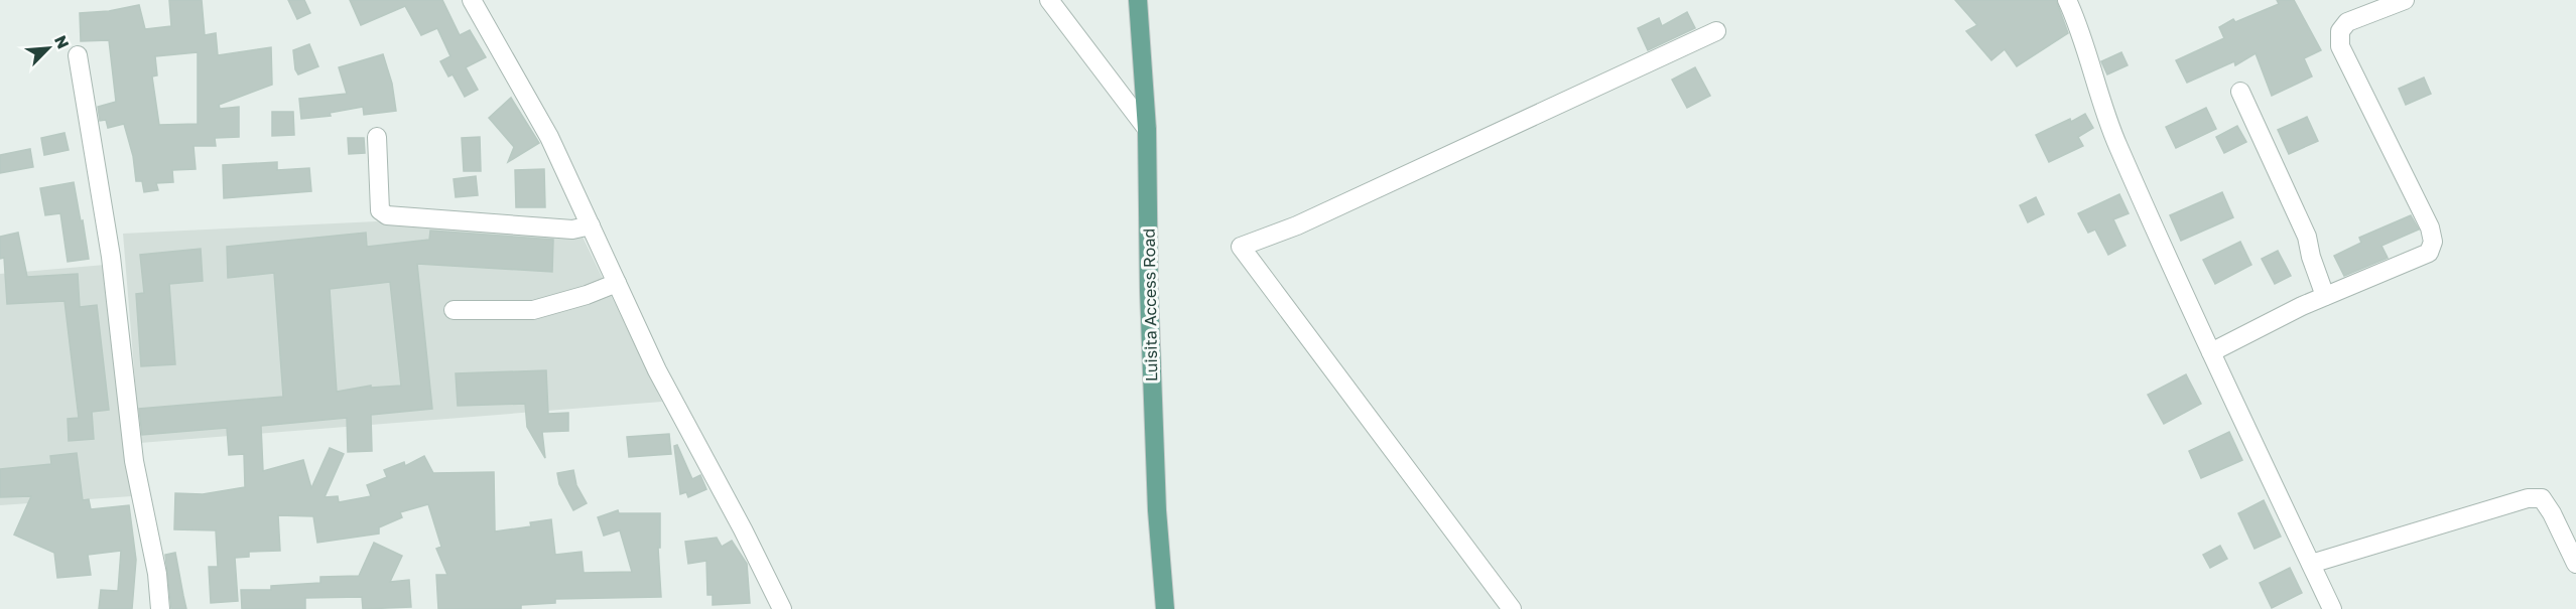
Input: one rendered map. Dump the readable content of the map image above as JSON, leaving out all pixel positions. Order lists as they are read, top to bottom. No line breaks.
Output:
{"streets":{"main road":["Luisita Access Road"]},"north":"top right"}
